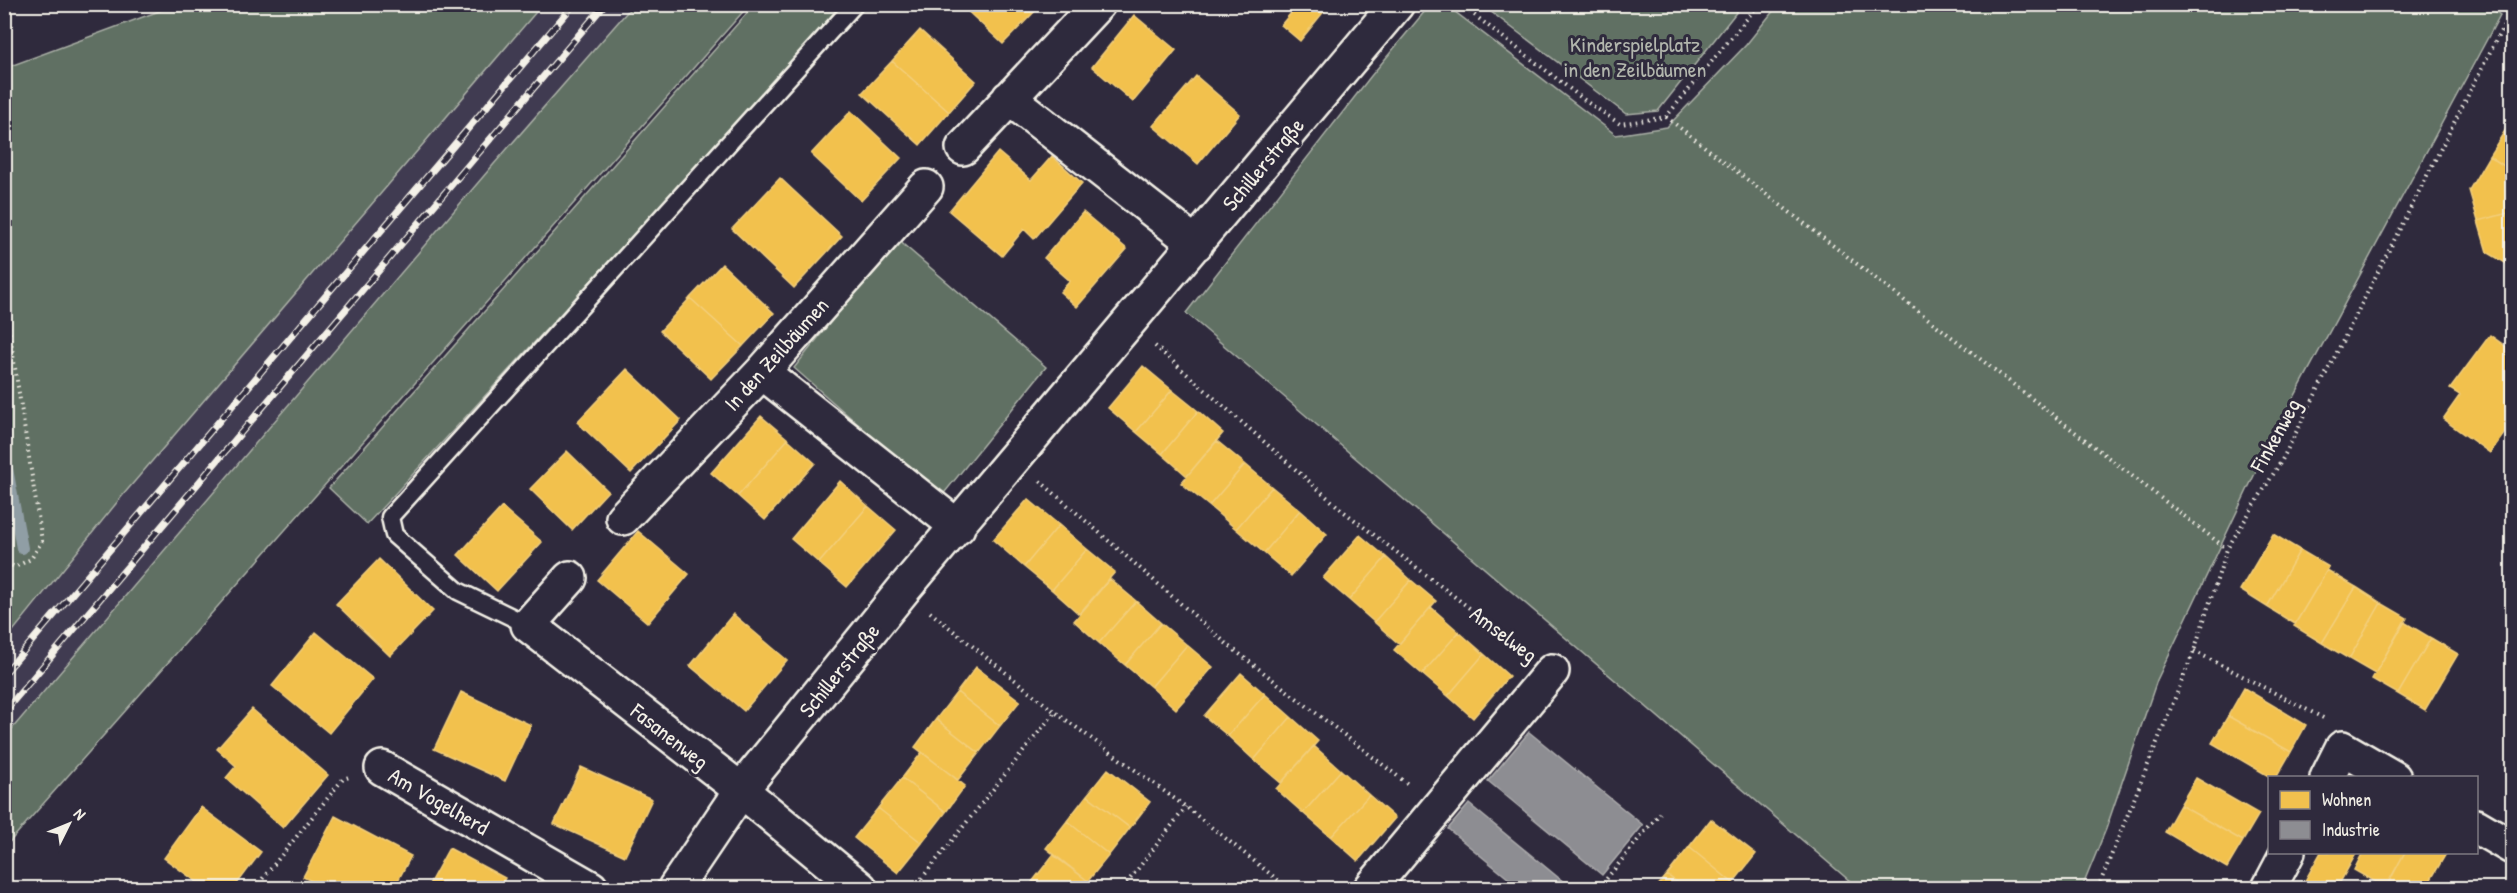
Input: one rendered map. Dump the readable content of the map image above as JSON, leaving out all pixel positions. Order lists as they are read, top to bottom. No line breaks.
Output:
{"streets":{"street":["Schillerstraße","In den Zeilbäumen","Amselweg","Fasanenweg","Am Vogelherd"],"path":["Finkenweg"]},"crossings":[["Schillerstraße","Amselweg"],["Schillerstraße","Fasanenweg"]],"parks":["Kinderspielplatz in den Zeilbäumen"],"legend":["Wohnen","Industrie"],"north":"top right"}
